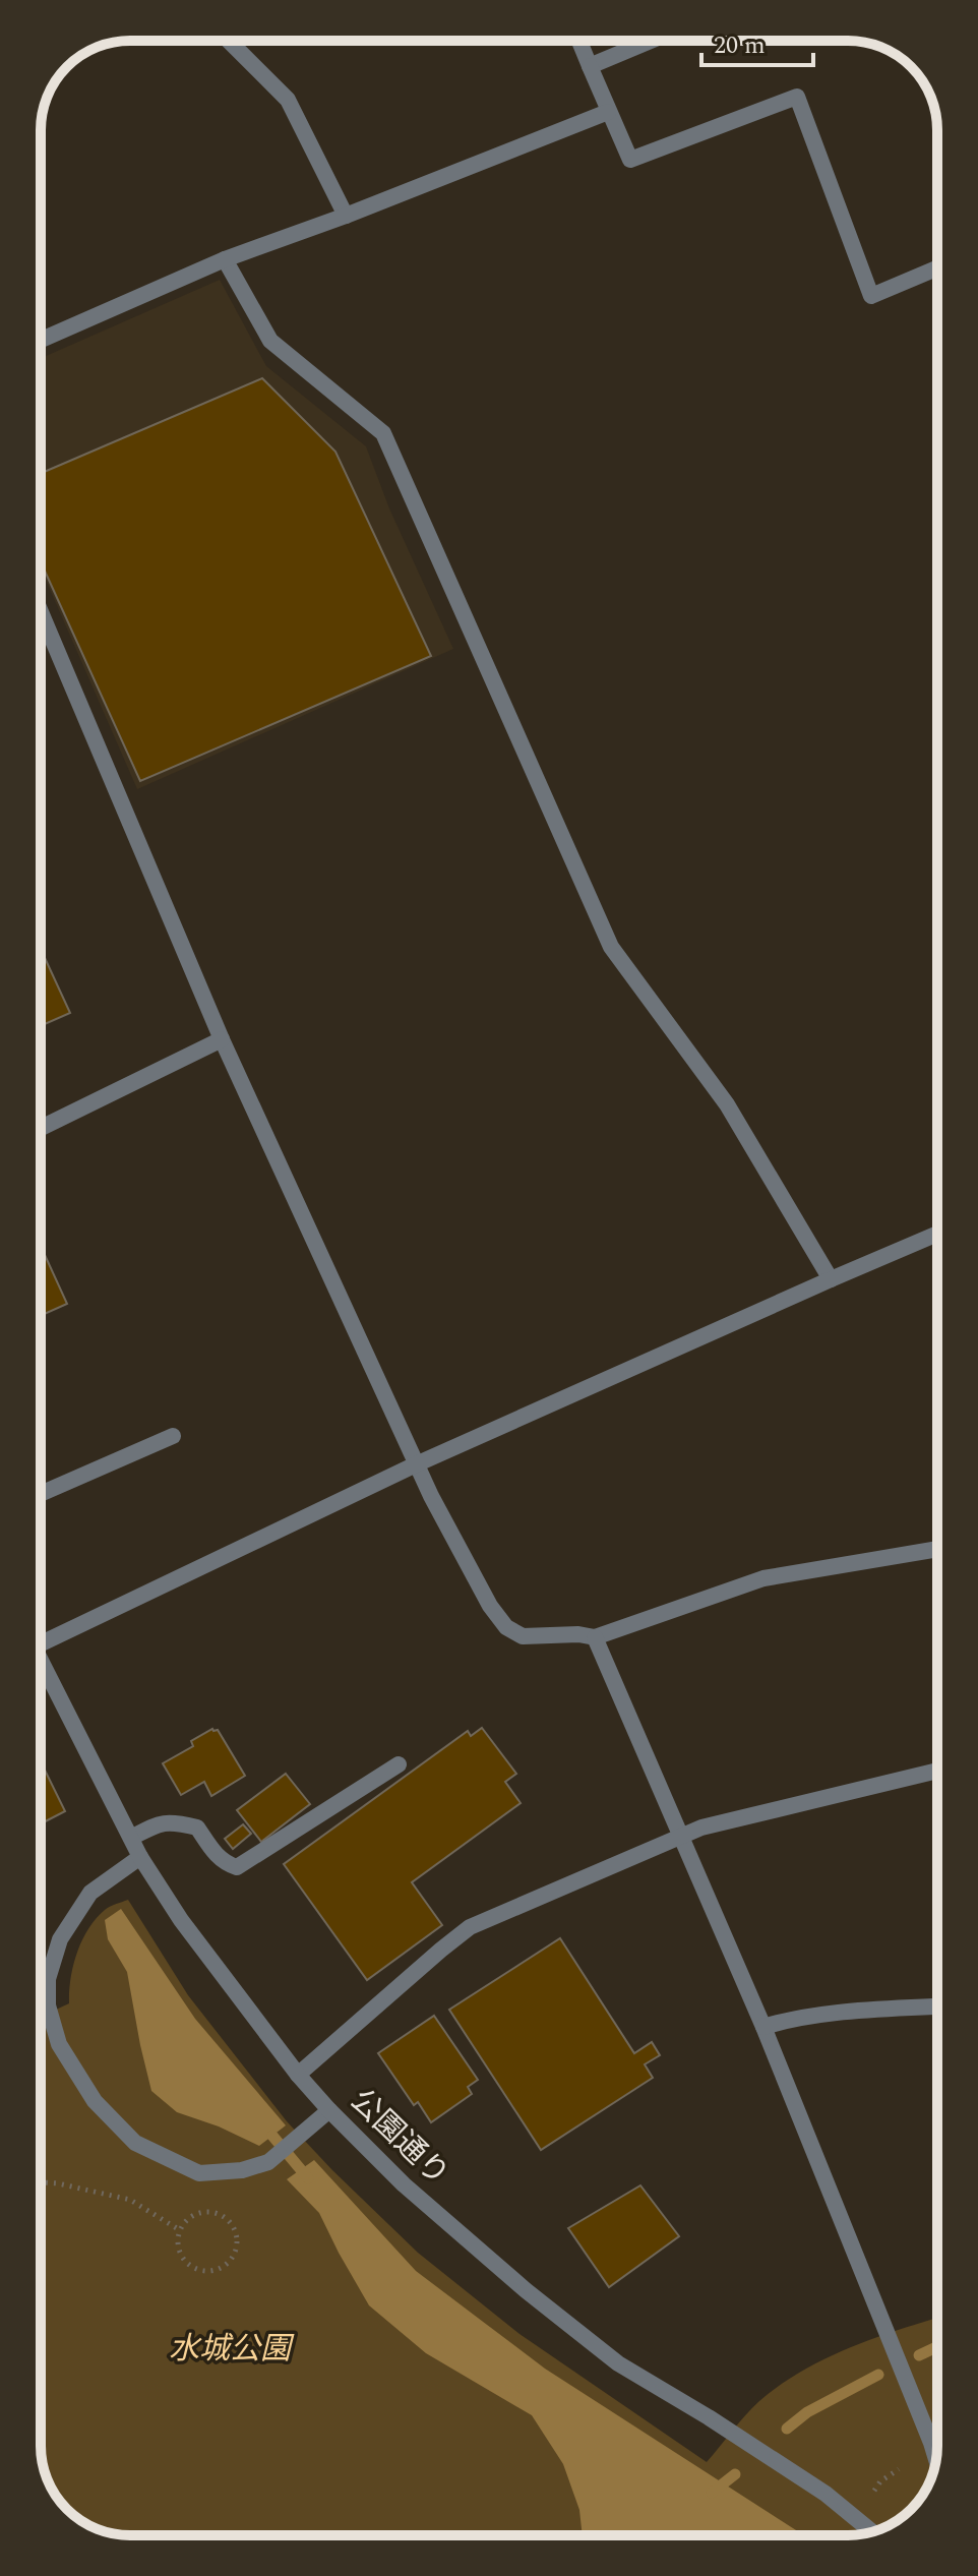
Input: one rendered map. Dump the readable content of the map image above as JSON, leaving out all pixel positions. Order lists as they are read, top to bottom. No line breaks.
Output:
{"streets":{"street":["公園通り"]},"parks":["水城公園"],"scale_bar":"20 m"}
